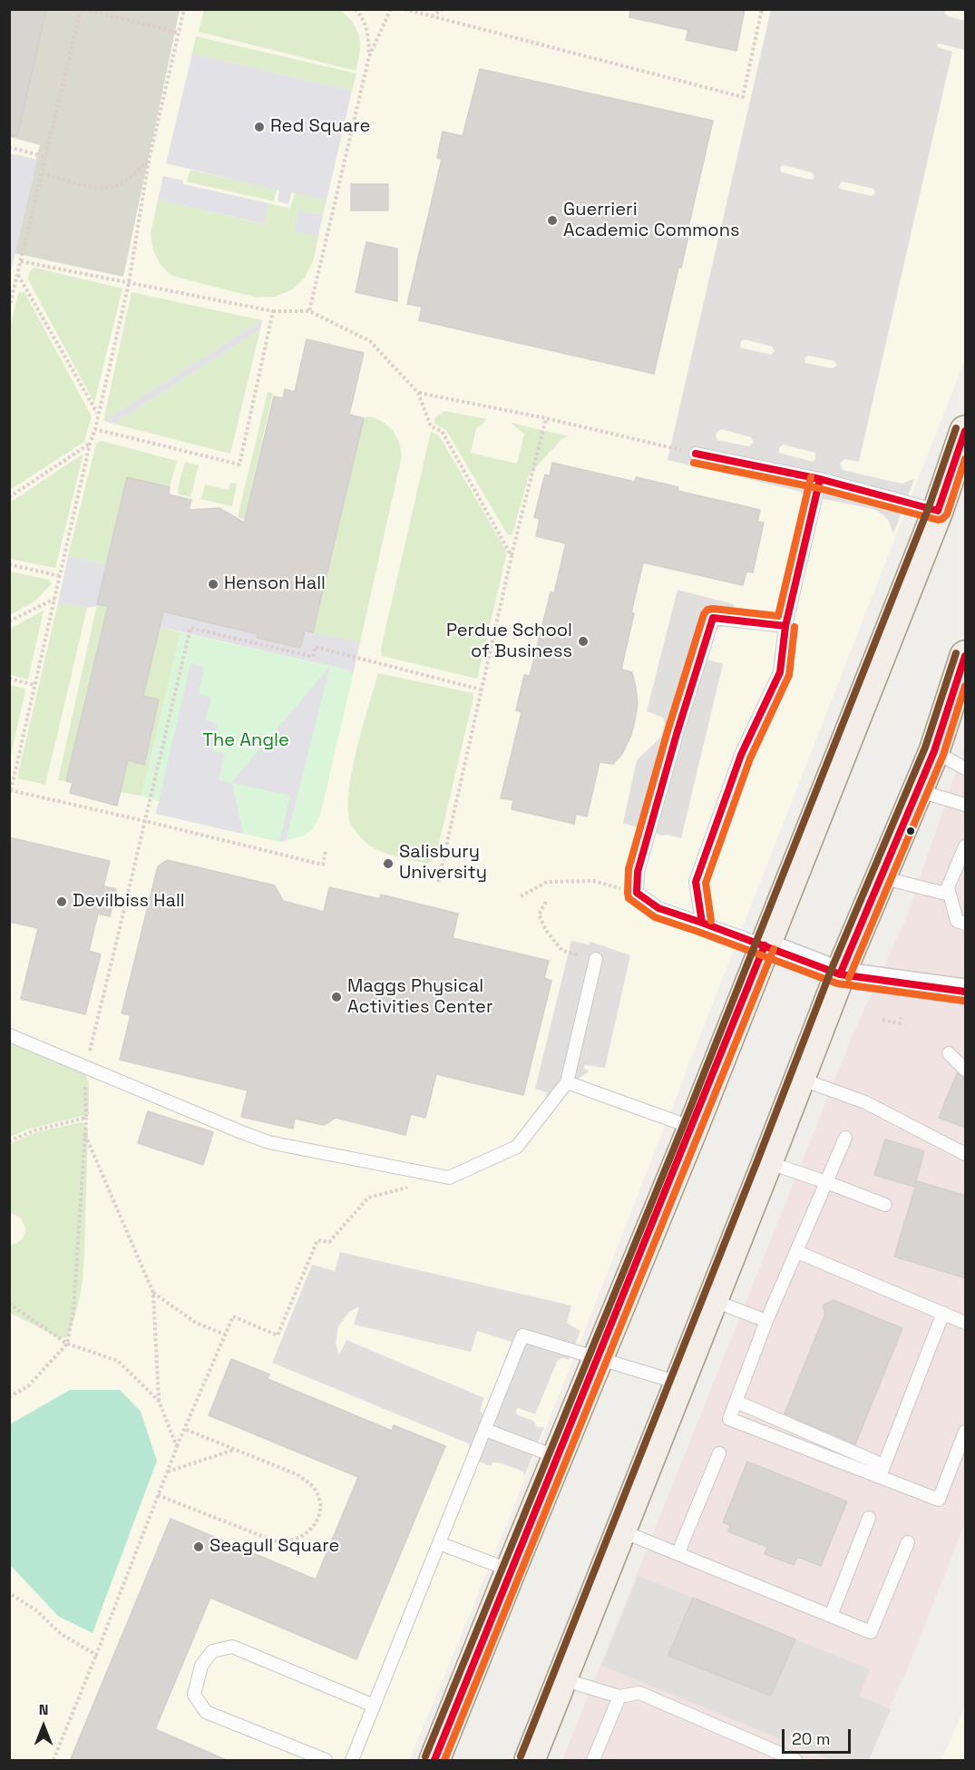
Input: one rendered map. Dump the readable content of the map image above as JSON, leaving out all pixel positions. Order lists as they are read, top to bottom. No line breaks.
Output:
{"parks":["The Angle"],"places":["Red Square","Guerrieri Academic Commons","Henson Hall","Perdue School of Business","Salisbury University","Devilbiss Hall","Maggs Physical Activities Center","Seagull Square"],"scale_bar":"20 m","north":"top"}
